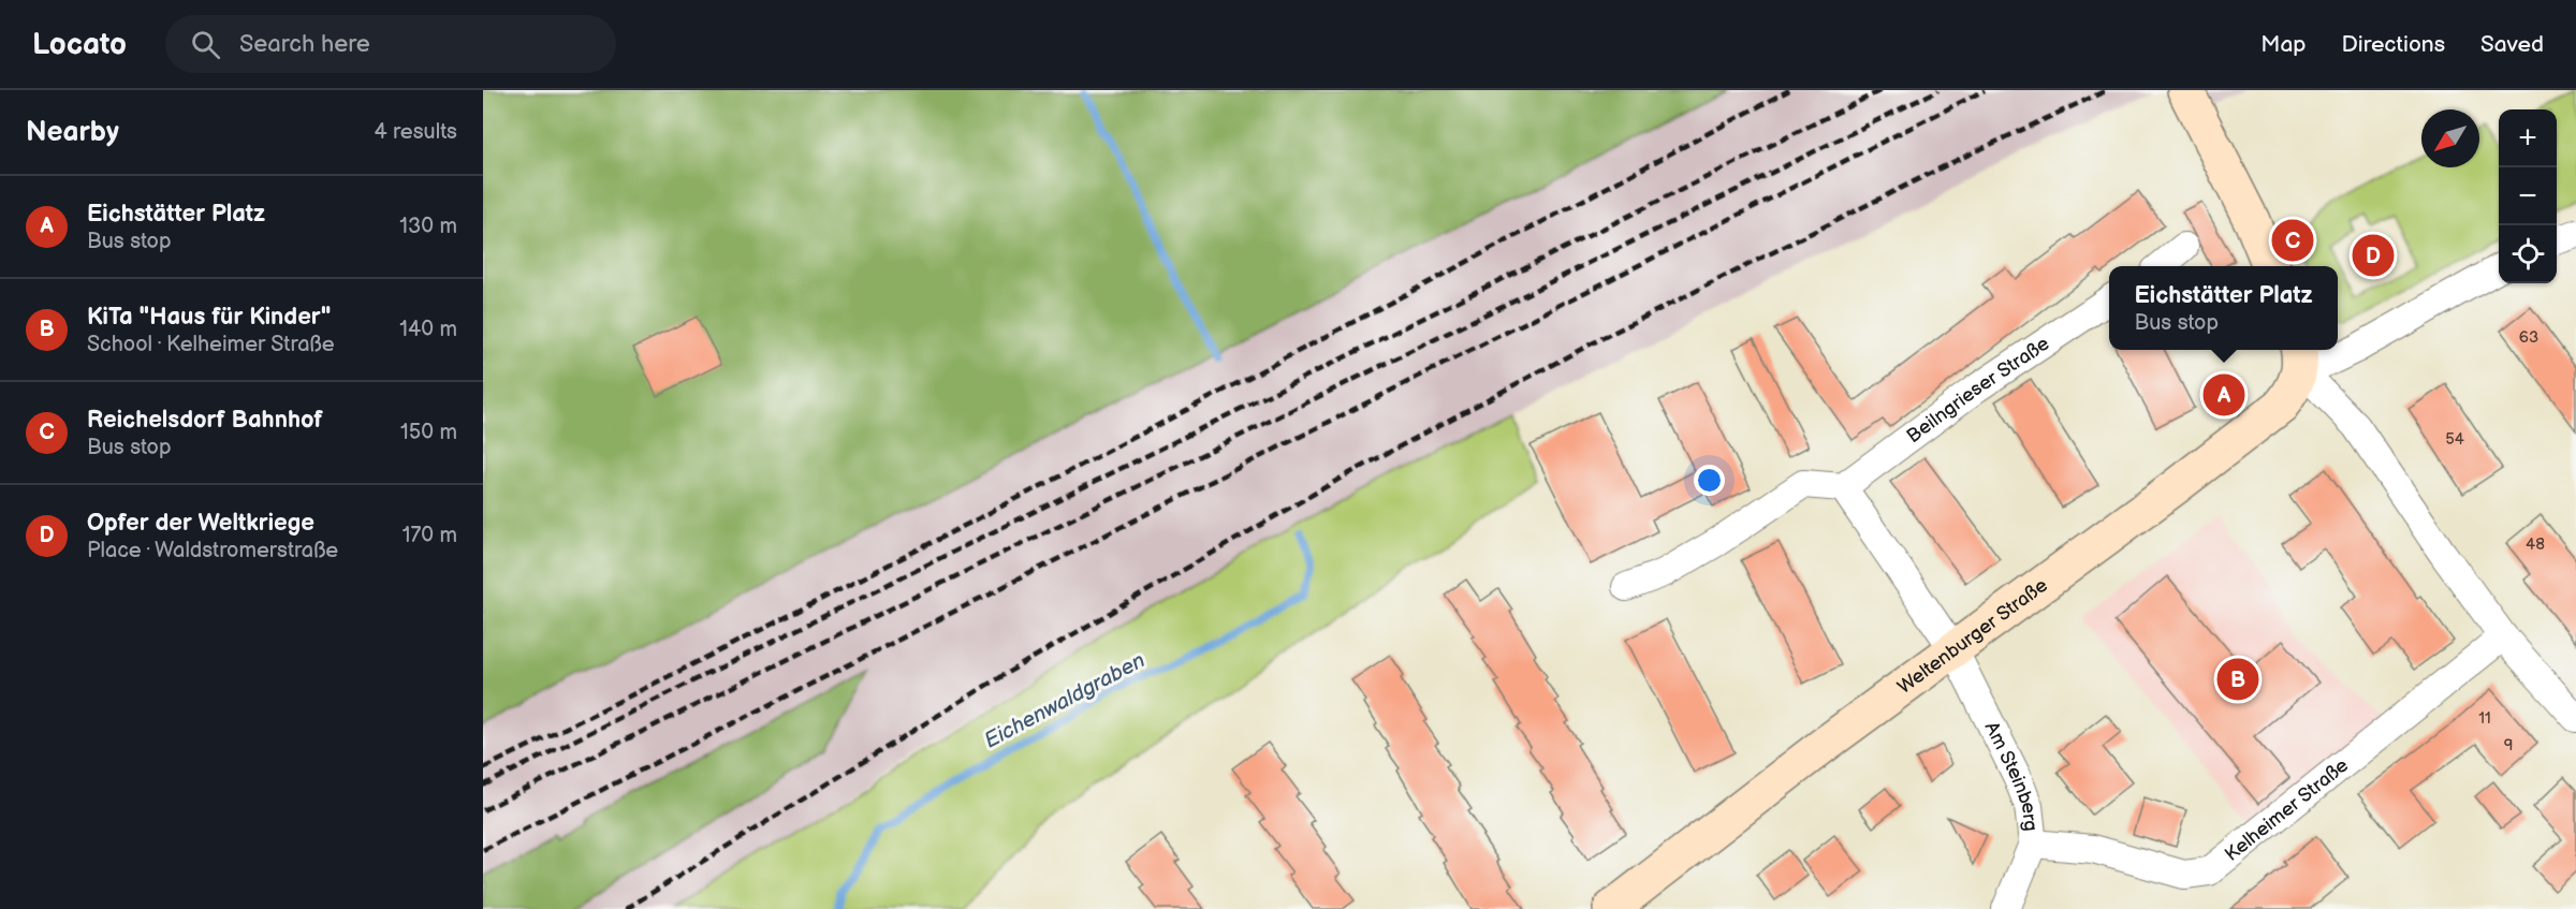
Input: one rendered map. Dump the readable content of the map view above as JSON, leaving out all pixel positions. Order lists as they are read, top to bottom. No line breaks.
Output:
{"streets":{"street":["Beilngrieser Straße","Weltenburger Straße","Am Steinberg","Kelheimer Straße"]},"crossings":[["Weltenburger Straße","Am Steinberg"],["Am Steinberg","Kelheimer Straße"]],"water":["Eichenwaldgraben"],"house_numbers":["63","54","48","11","9"],"north":"bottom left","page":{"header":"Locato","search":"Search here","nav":["Map","Directions","Saved"],"heading":["Nearby","4 results"],"map_buttons":["+","−"],"list":[{"mark":"A","name":"Eichstätter Platz","note":"Bus stop","value":"130 m"},{"mark":"B","name":"KiTa \"Haus für Kinder\"","note":"School · Kelheimer Straße","value":"140 m"},{"mark":"C","name":"Reichelsdorf Bahnhof","note":"Bus stop","value":"150 m"},{"mark":"D","name":"Opfer der Weltkriege","note":"Place · Waldstromerstraße","value":"170 m"}],"pins":["C","D","A","B"],"popup":["Eichstätter Platz","Bus stop"]}}
